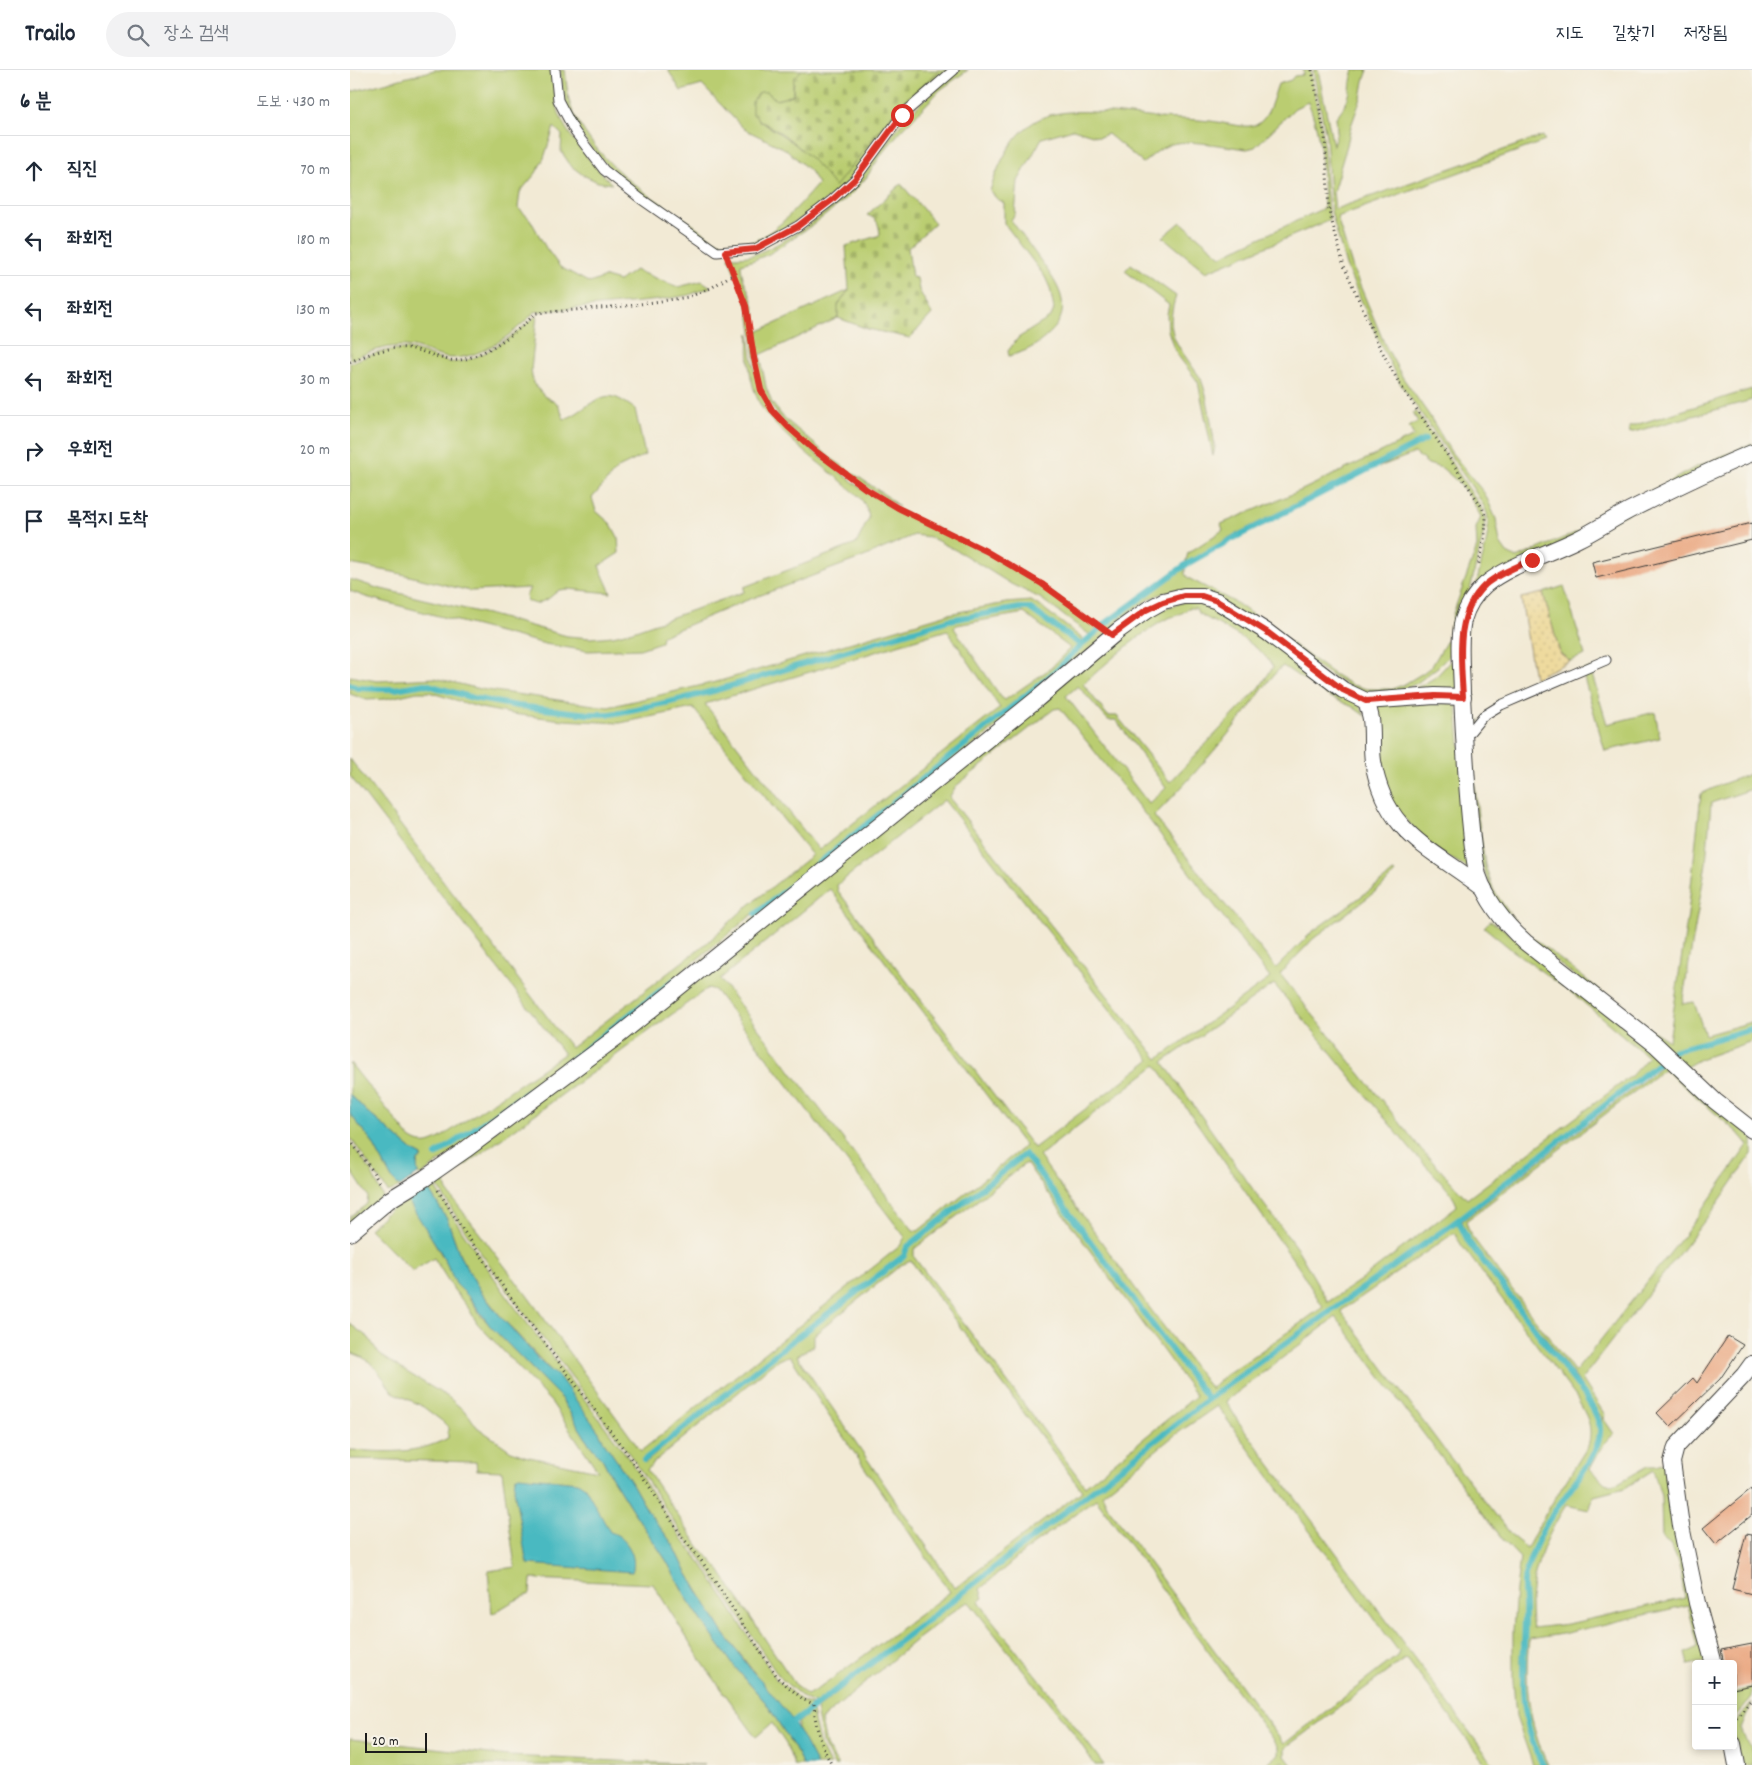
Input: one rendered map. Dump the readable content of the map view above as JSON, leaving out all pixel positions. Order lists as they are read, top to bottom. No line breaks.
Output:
{"scale_bar":"20 m","page":{"header":"Trailo","search":"장소 검색","nav":["지도","길찾기","저장됨"],"heading":["6 분","도보 · 430 m"],"list":[["직진","70 m"],["좌회전","180 m"],["좌회전","130 m"],["좌회전","30 m"],["우회전","20 m"],"목적지 도착"],"map_buttons":["+","−"],"scale":"20 m"}}
